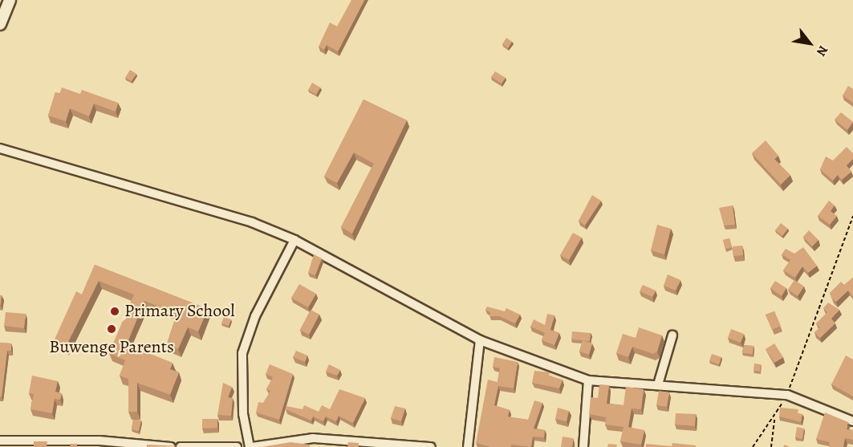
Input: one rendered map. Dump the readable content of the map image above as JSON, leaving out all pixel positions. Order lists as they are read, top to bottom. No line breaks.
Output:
{"places":["Primary School","Buwenge Parents"],"north":"bottom right"}
